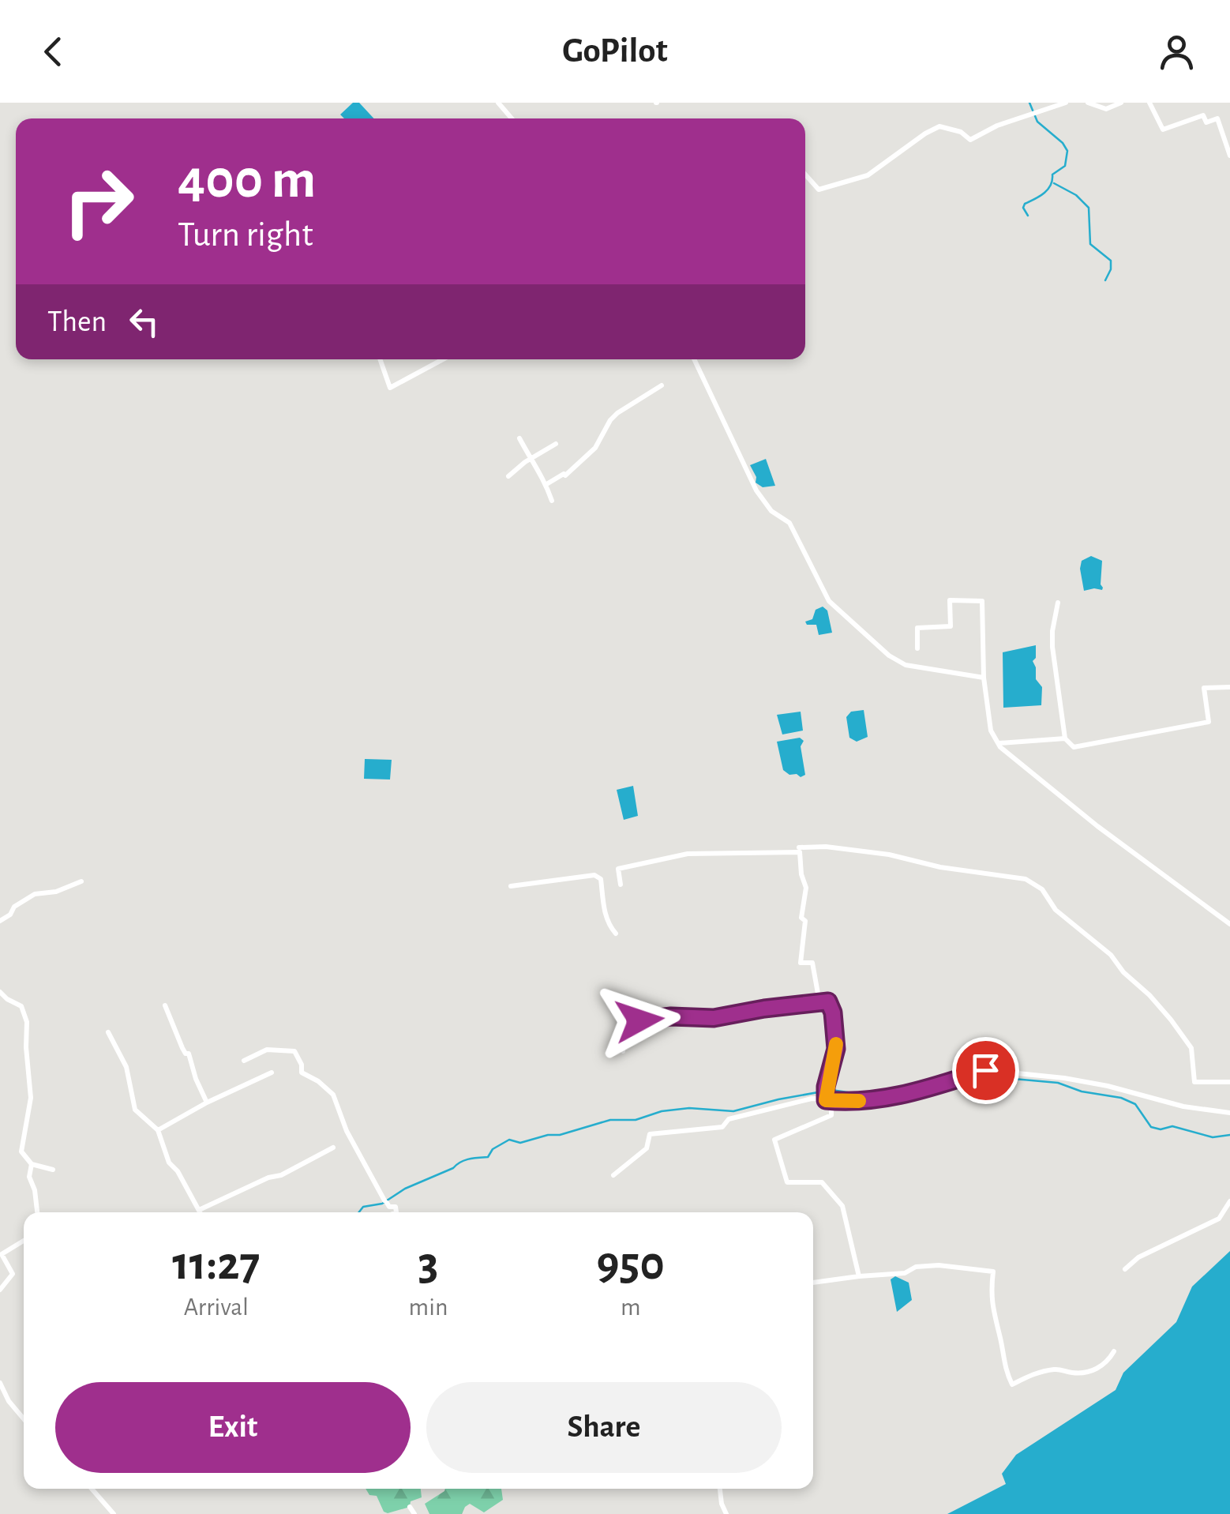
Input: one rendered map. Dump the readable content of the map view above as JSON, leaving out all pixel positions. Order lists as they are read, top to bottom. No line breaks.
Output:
{"page":{"header":"GoPilot","turn":["400 m","Turn right"],"then":"Then","eta":["11:27","Arrival","3","min","950","m"],"buttons":["Exit","Share"]}}
